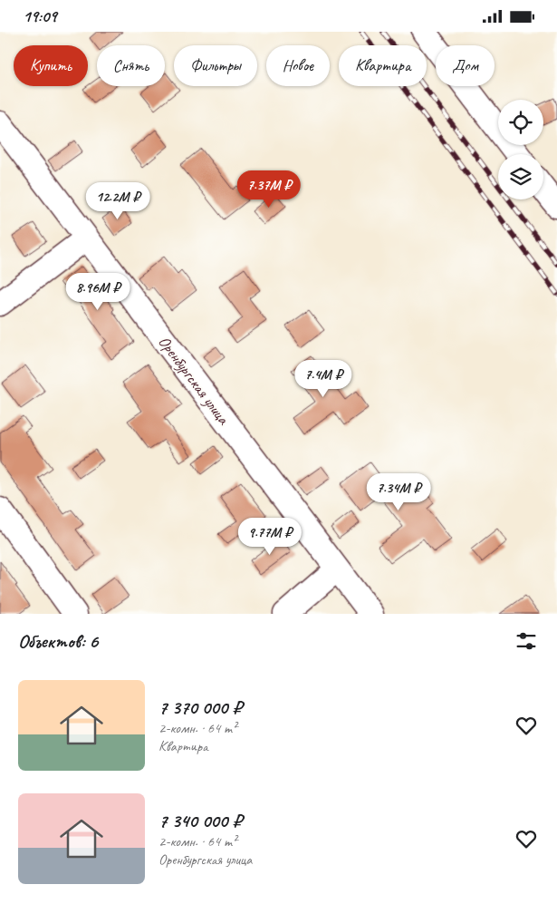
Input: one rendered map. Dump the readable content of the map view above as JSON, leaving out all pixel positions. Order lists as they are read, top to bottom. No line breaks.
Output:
{"streets":{"street":["Оренбургская улица"]},"page":{"status":"19:09","chip":["Купить","Снять","Фильтры","Новое","Квартира","Дом"],"price":["7.37M ₽","12.2M ₽","8.96M ₽","7.4M ₽","7.34M ₽","9.77M ₽"],"heading":"Объектов: 6","list":[{"name":"7 370 000 ₽","note":"2-комн. · 64 m² · Квартира"},{"name":"7 340 000 ₽","note":"2-комн. · 64 m² · Оренбургская улица"}]}}
